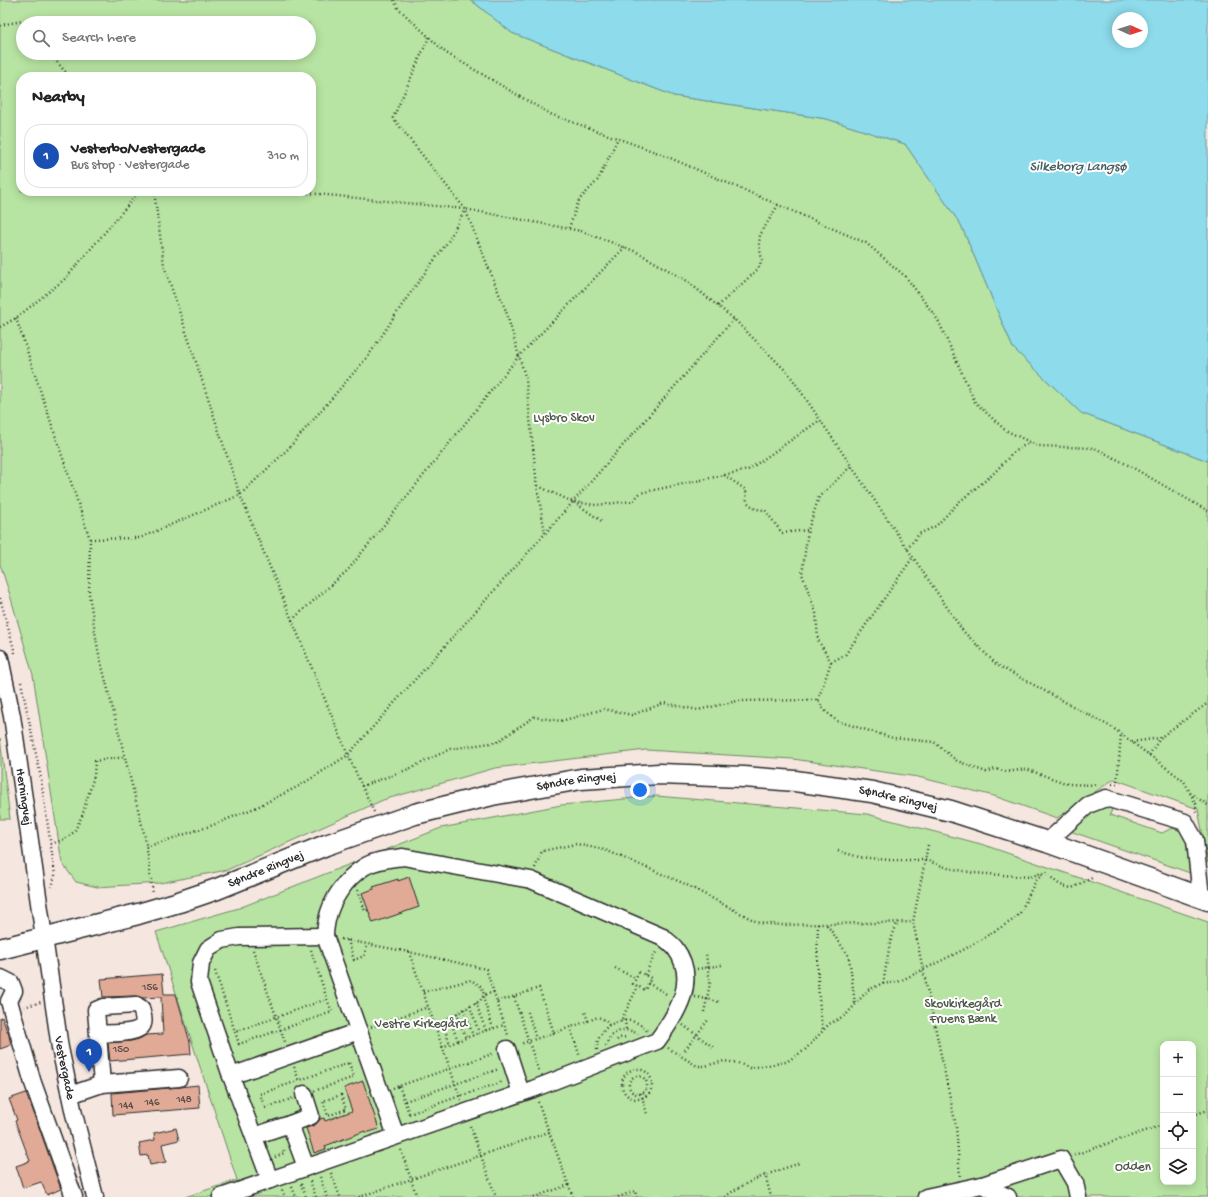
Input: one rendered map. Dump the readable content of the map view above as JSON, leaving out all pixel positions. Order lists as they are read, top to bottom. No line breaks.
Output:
{"streets":{"main road":["Søndre Ringvej"],"street":["Herningvej","Vestergade"]},"crossings":[["Søndre Ringvej","Herningvej"],["Søndre Ringvej","Vestergade"],["Herningvej","Vestergade"]],"water":["Silkeborg Langsø"],"parks":["Lysbro Skov","Skovkirkegård Fruens Bænk","Vestre Kirkegård","Odden"],"house_numbers":["156","150","148","146","144"],"north":"right","page":{"search":"Search here","heading":"Nearby","list":[{"mark":"1","name":"Vesterbo/Vestergade","note":"Bus stop · Vestergade","value":"310 m"}],"pins":"1","map_buttons":["+","−"]}}
